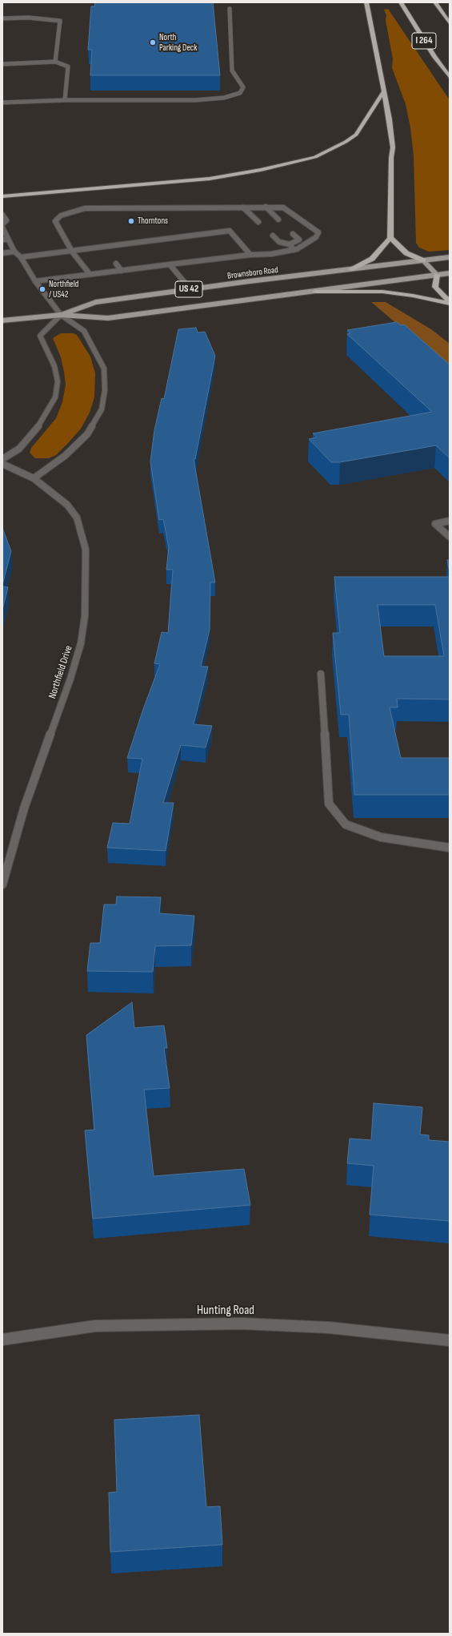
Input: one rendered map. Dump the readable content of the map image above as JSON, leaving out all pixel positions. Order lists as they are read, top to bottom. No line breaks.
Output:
{"streets":{"highway":["I 264"],"main road":["Brownsboro Road","US 42"],"street":["Northfield Drive","Hunting Road"]},"crossings":[["Brownsboro Road","US 42"]],"places":["North Parking Deck","Thorntons","Northfield / US42"]}
